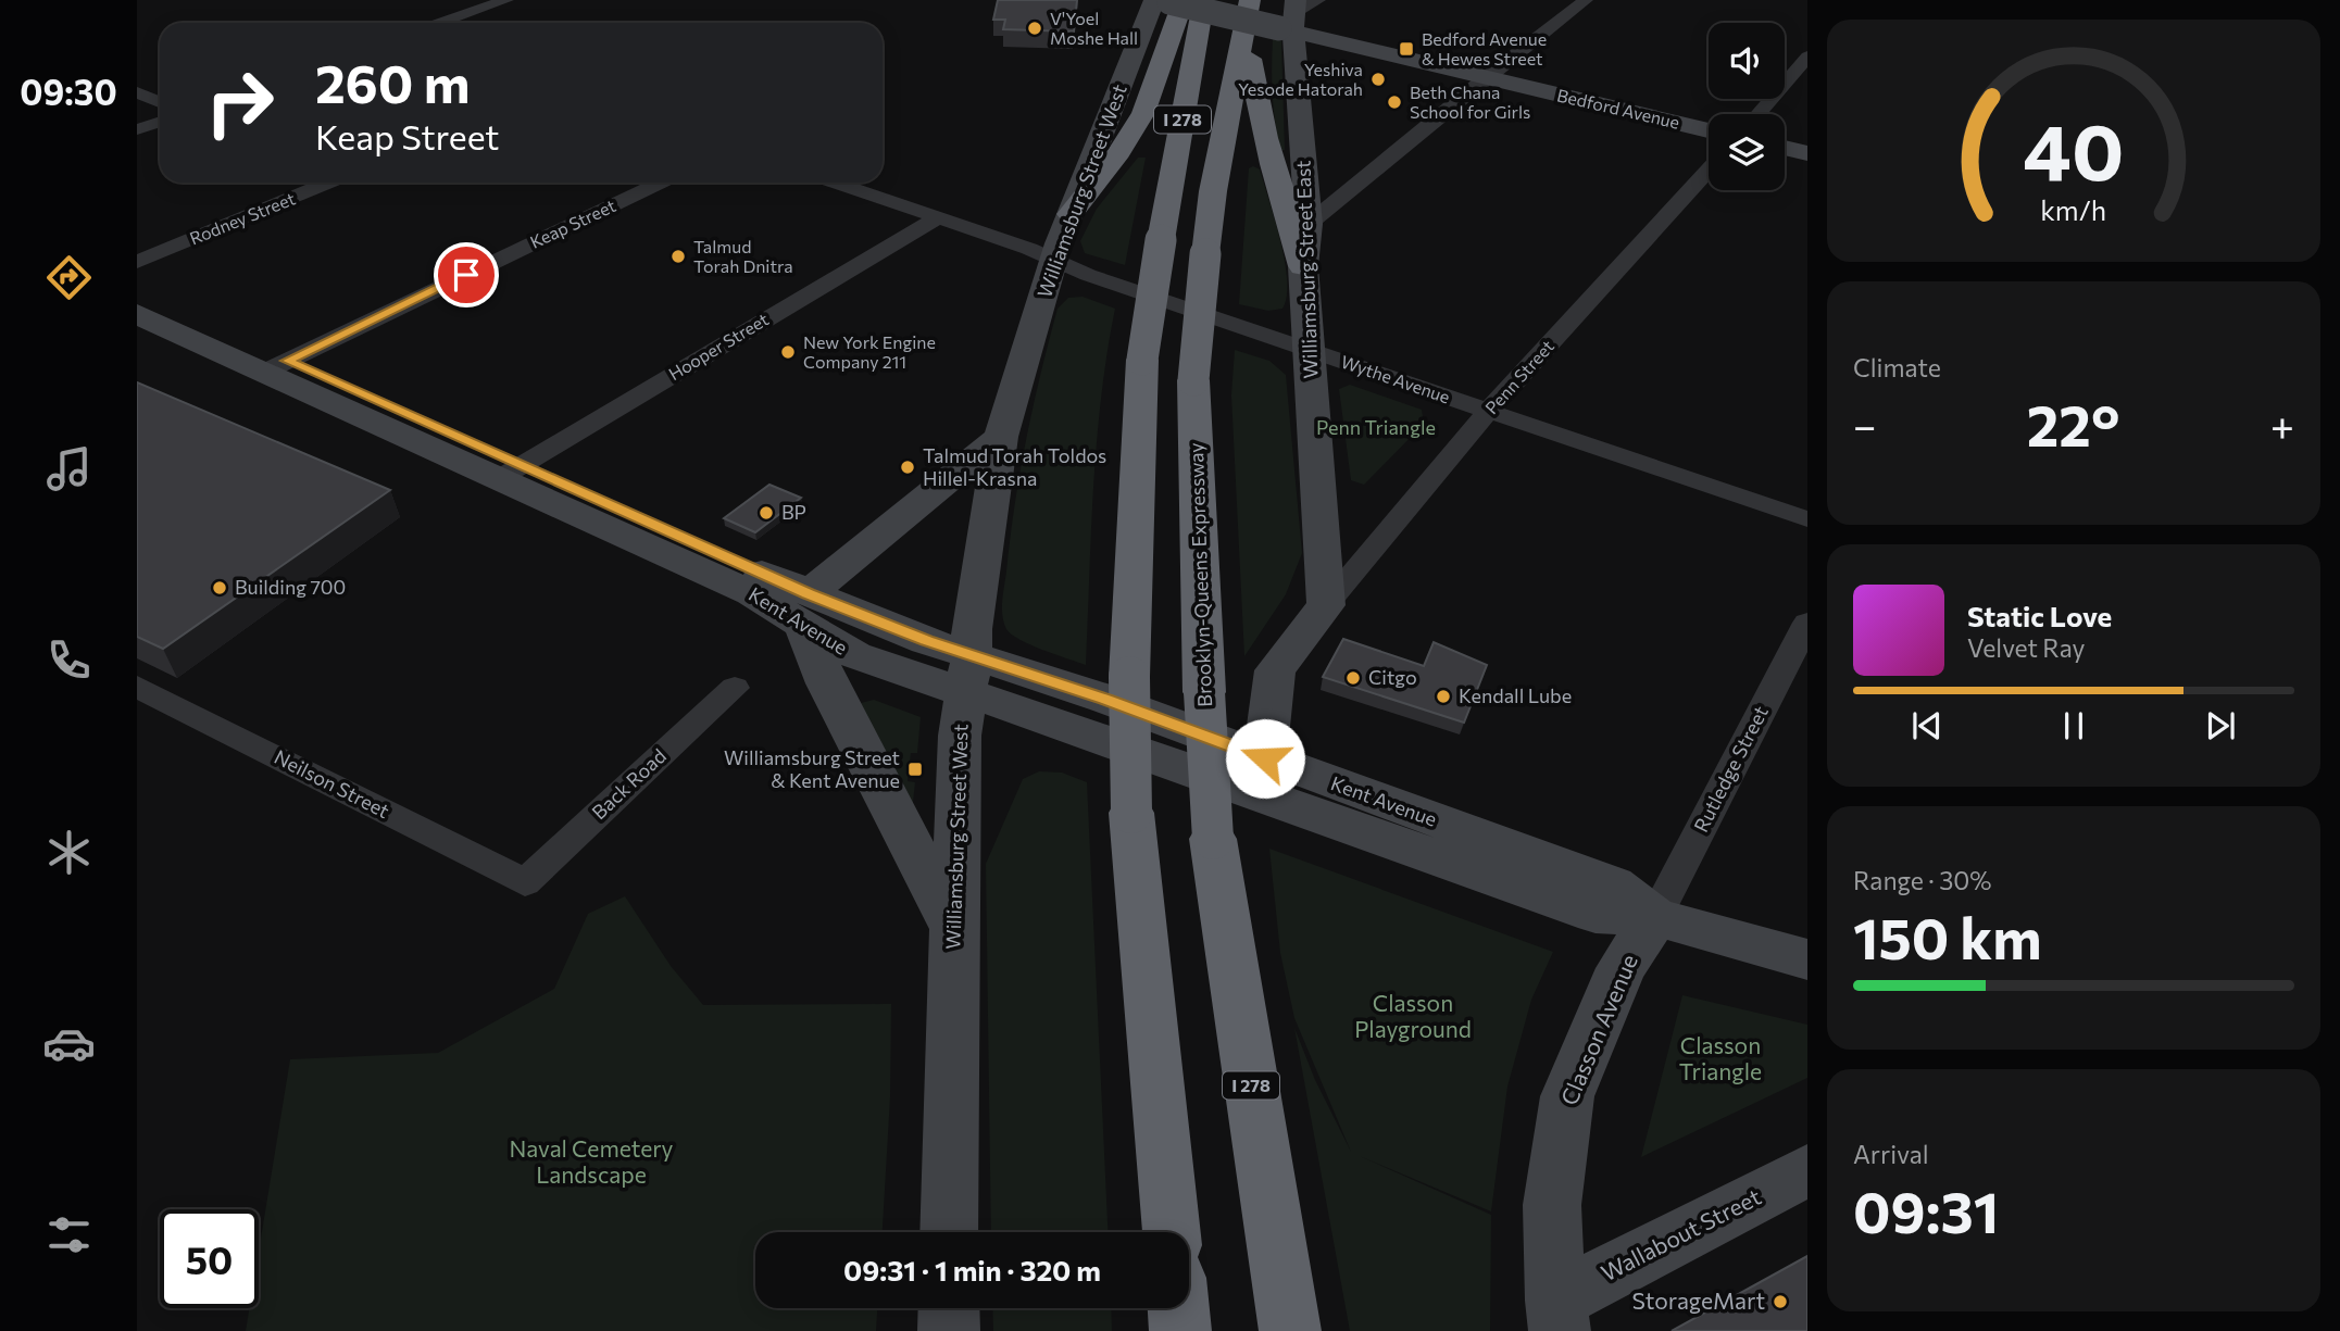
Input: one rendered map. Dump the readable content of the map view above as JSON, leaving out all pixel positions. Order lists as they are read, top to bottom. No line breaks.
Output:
{"streets":{"highway":["I 278","Brooklyn-Queens Expressway"],"main road":["Bedford Avenue","Williamsburg Street West","Williamsburg Street East","Kent Avenue","Classon Avenue","Wallabout Street"],"street":["Rodney Street","Keap Street","Hooper Street","Penn Street","Wythe Avenue","Rutledge Street","Neilson Street","Back Road"]},"crossings":[["Bedford Avenue","Williamsburg Street East"],["Williamsburg Street West","Wythe Avenue"],["Williamsburg Street West","Kent Avenue"],["Keap Street","Kent Avenue"],["Williamsburg Street East","Penn Street"],["Williamsburg Street East","Wythe Avenue"],["Hooper Street","Wythe Avenue"],["Hooper Street","Kent Avenue"],["Penn Street","Wythe Avenue"],["Kent Avenue","Rutledge Street"],["Kent Avenue","Classon Avenue"],["Rutledge Street","Classon Avenue"],["Neilson Street","Back Road"],["Classon Avenue","Wallabout Street"]],"parks":["Penn Triangle","Classon Playground","Classon Triangle","Naval Cemetery Landscape"],"places":{"other":["V'Yoel Moshe Hall","Yeshiva Yesode Hatorah","Beth Chana School for Girls","Talmud Torah Dnitra","New York Engine Company 211","Talmud Torah Toldos Hillel-Krasna","BP","Building 700","Citgo","Kendall Lube","StorageMart"],"transit":["Bedford Avenue & Hewes Street","Williamsburg Street & Kent Avenue"]},"page":{"tabs":"09:30","turn":["260 m","Keap Street"],"tile":["Climate",["Range · 30%","150 km"],["Arrival","09:31"]],"heat":["−","22°","+"],"song":["Static Love","Velvet Ray"],"limit":"50","trip":"09:31 · 1 min · 320 m","gauge":["40","km/h"]}}
